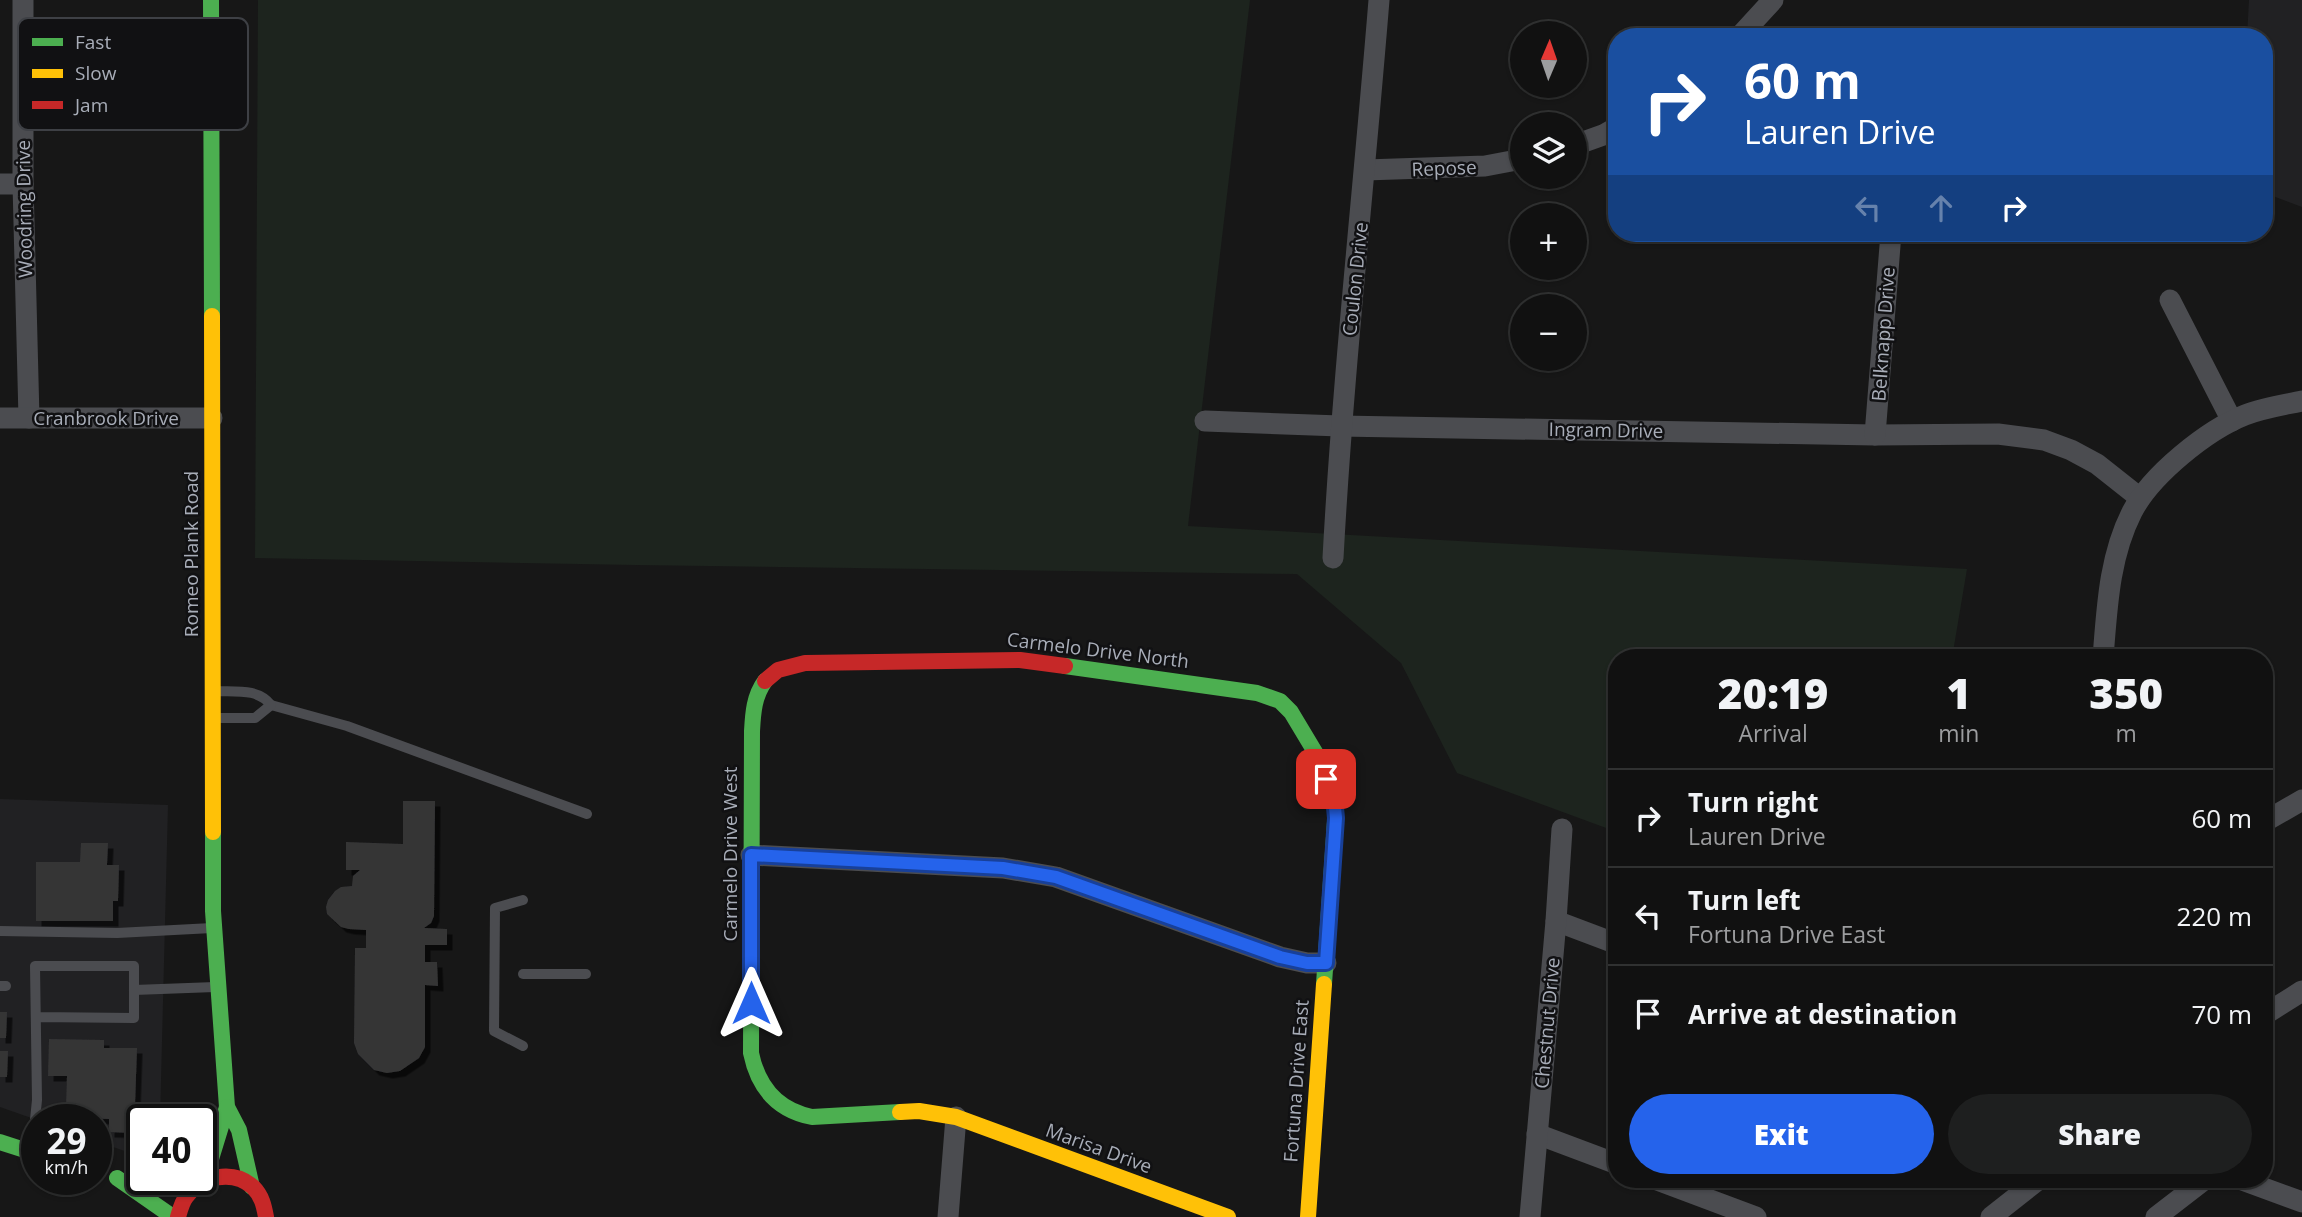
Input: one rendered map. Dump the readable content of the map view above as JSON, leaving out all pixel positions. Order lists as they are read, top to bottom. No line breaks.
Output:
{"streets":{"street":["Repose","Woodring Drive","Coulon Drive","Belknapp Drive","Cranbrook Drive","Ingram Drive","Romeo Plank Road","Carmelo Drive North","Carmelo Drive West","Chestnut Drive","Fortuna Drive East","Marisa Drive"]},"crossings":[["Repose","Coulon Drive"],["Woodring Drive","Cranbrook Drive"],["Coulon Drive","Ingram Drive"],["Belknapp Drive","Ingram Drive"],["Cranbrook Drive","Romeo Plank Road"],["Carmelo Drive North","Carmelo Drive West"],["Carmelo Drive North","Fortuna Drive East"],["Carmelo Drive West","Marisa Drive"]],"legend":["Fast","Slow","Jam"],"north":"top","page":{"map_buttons":["+","−"],"turn":["60 m","Lauren Drive"],"eta":["20:19","Arrival","1","min","350","m"],"list":[{"name":"Turn right","note":"Lauren Drive","value":"60 m"},{"name":"Turn left","note":"Fortuna Drive East","value":"220 m"},{"name":"Arrive at destination","value":"70 m"}],"buttons":["Exit","Share"],"speed":"29 km/h","limit":"40"}}
